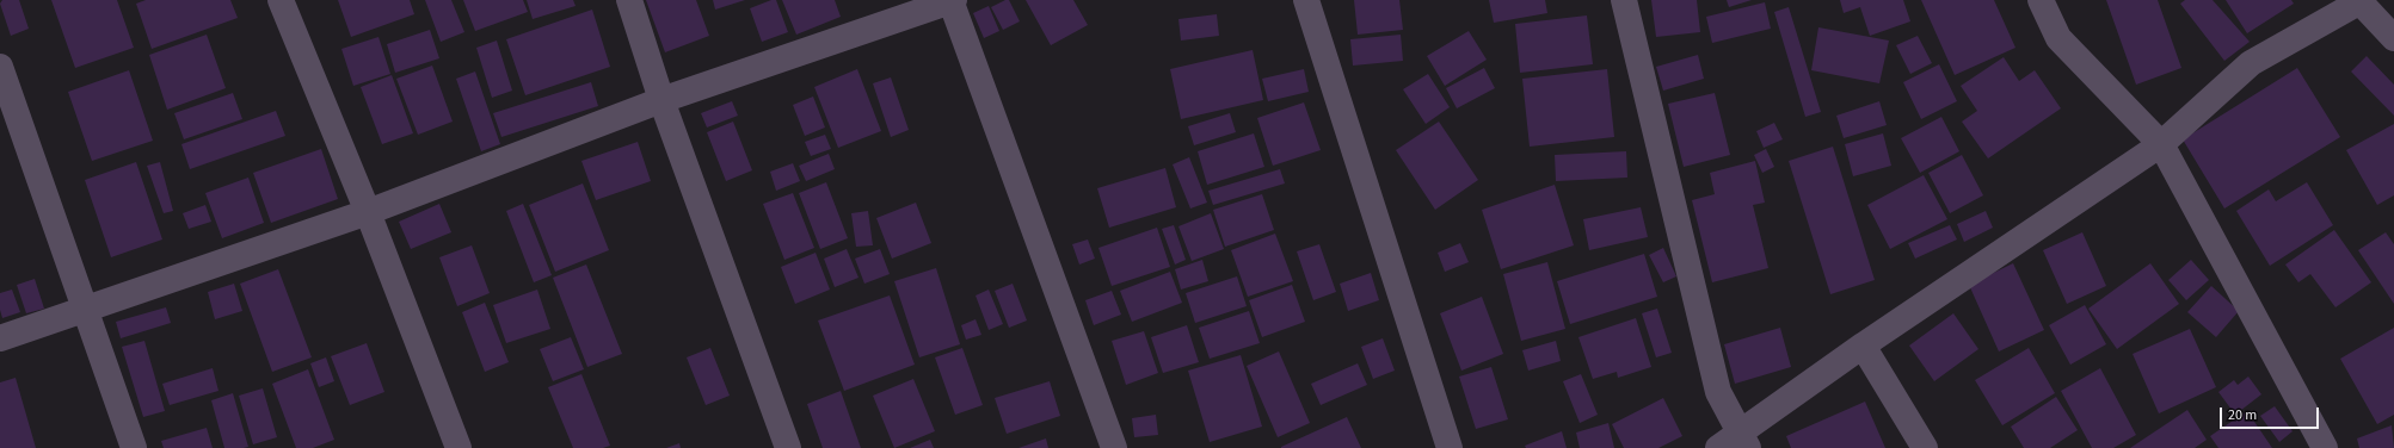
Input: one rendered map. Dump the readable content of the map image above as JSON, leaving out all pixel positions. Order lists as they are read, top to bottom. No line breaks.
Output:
{"scale_bar":"20 m"}
